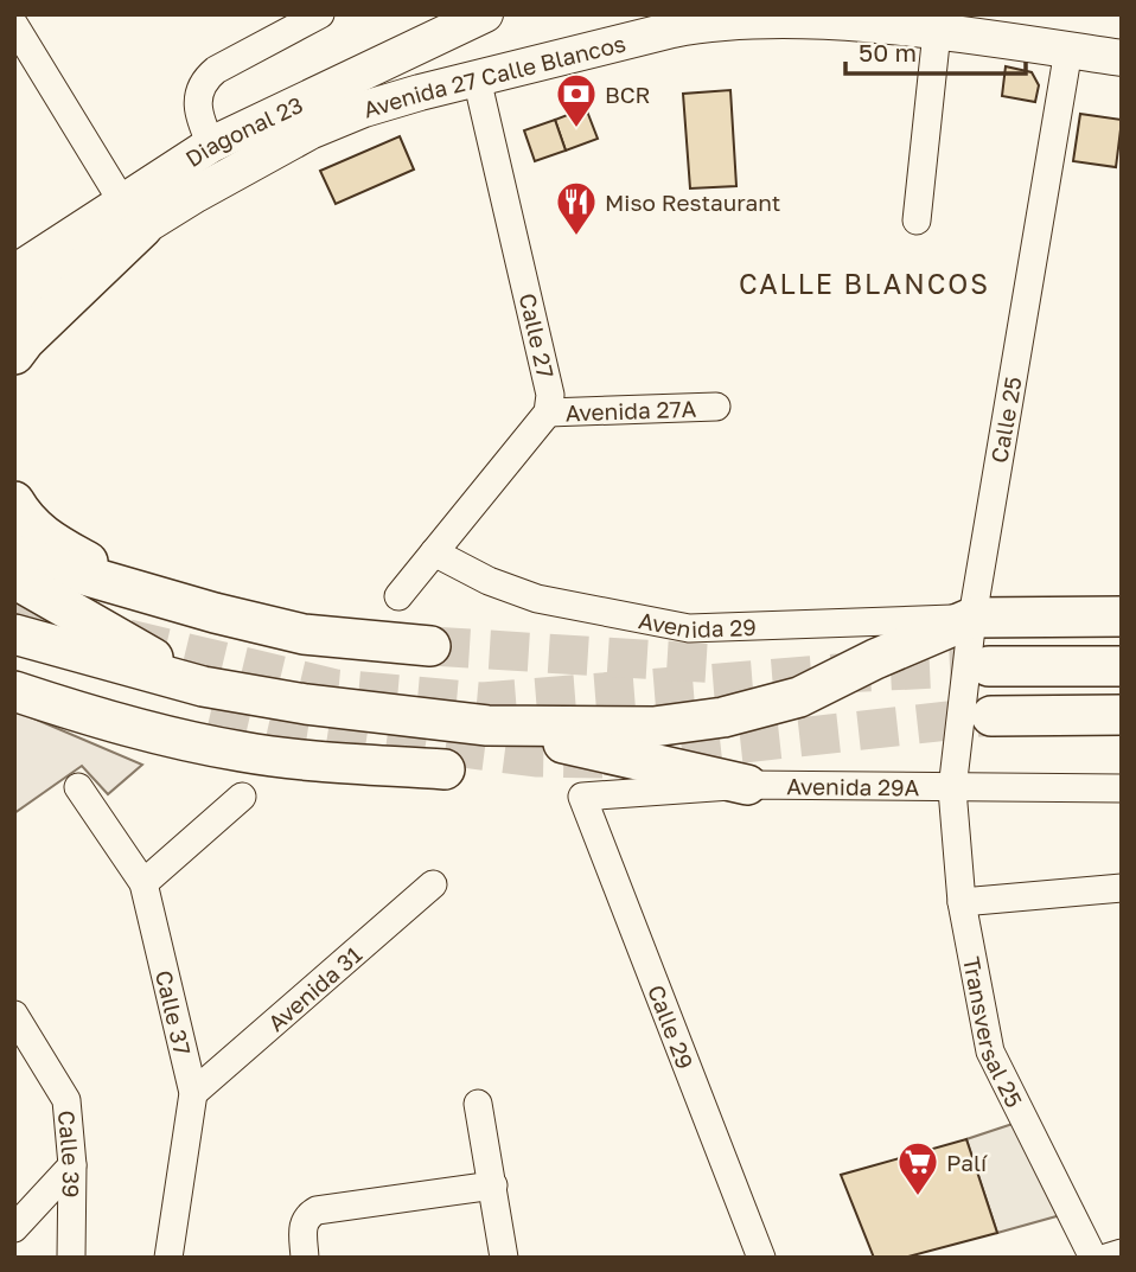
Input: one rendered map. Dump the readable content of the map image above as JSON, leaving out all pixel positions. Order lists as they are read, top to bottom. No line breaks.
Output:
{"streets":{"main road":["Avenida 27 Calle Blancos","Diagonal 23"],"street":["Calle 27","Avenida 27A","Calle 25","Avenida 29","Avenida 29A","Avenida 31","Calle 37","Calle 29","Transversal 25","Calle 39"]},"crossings":[["Avenida 27 Calle Blancos","Diagonal 23"],["Avenida 27 Calle Blancos","Calle 27"],["Avenida 27 Calle Blancos","Calle 25"],["Calle 27","Avenida 27A"],["Calle 25","Avenida 29"],["Calle 25","Avenida 29A"],["Calle 25","Transversal 25"],["Avenida 29A","Calle 29"],["Avenida 29A","Transversal 25"],["Avenida 31","Calle 37"]],"districts":["CALLE BLANCOS"],"places":{"bank":["BCR"],"restaurant":["Miso Restaurant"],"supermarket":["Palí"]},"scale_bar":"50 m"}
